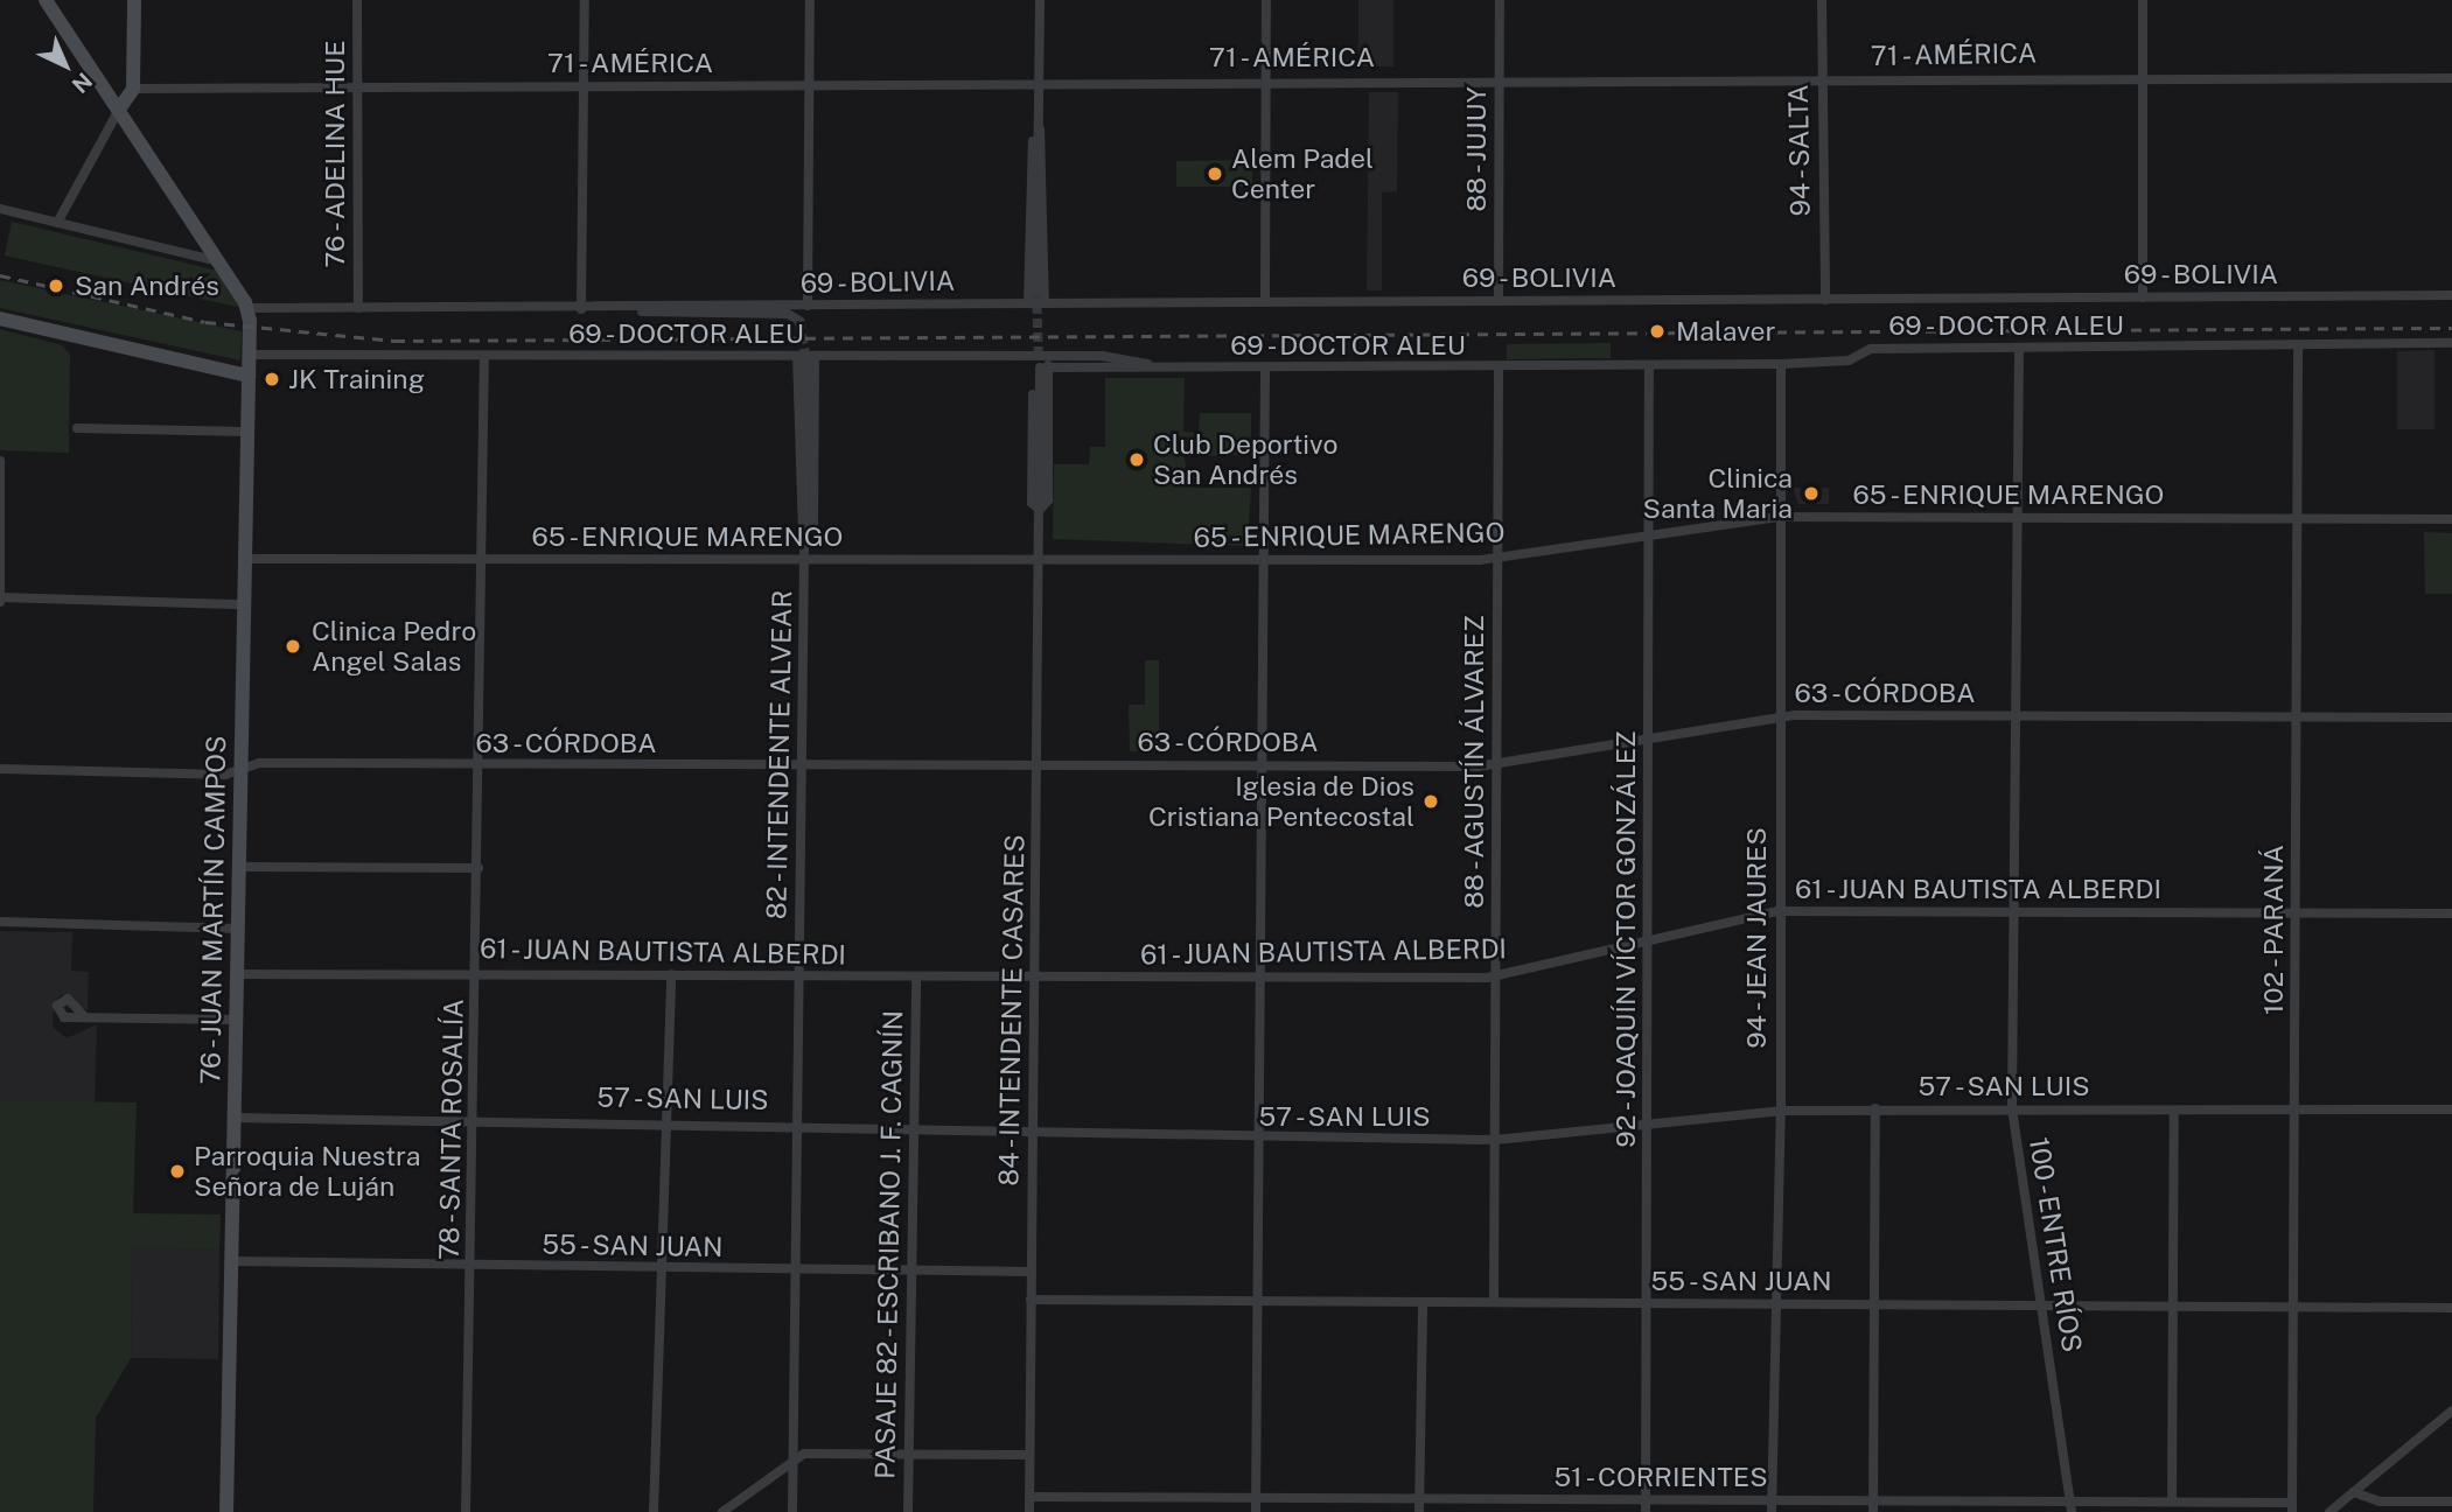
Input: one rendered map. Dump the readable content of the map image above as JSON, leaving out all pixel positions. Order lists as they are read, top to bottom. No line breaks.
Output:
{"streets":{"main road":["76 - JUAN MARTÍN CAMPOS"],"street":["71 - AMÉRICA","88 - JUJUY","94 - SALTA","76 - ADELINA HUE","69 - BOLIVIA","69 - DOCTOR ALEU","65 - ENRIQUE MARENGO","63 - CÓRDOBA","82 - INTENDENTE ALVEAR","88 - AGUSTÍN ÁLVAREZ","61 - JUAN BAUTISTA ALBERDI","102 - PARANÁ","94 - JEAN JAURES","92 - JOAQUÍN VÍCTOR GONZÁLEZ","84 - INTENDENTE CASARES","57 - SAN LUIS","78 - SANTA ROSALÍA","PASAJE 82 - ESCRIBANO J. F. CAGNÍN","100 - ENTRE RÍOS","55 - SAN JUAN","51 - CORRIENTES"]},"crossings":[["71 - AMÉRICA","88 - JUJUY"],["71 - AMÉRICA","94 - SALTA"],["71 - AMÉRICA","76 - ADELINA HUE"],["88 - JUJUY","69 - BOLIVIA"],["94 - SALTA","69 - BOLIVIA"],["76 - ADELINA HUE","69 - BOLIVIA"],["69 - BOLIVIA","76 - JUAN MARTÍN CAMPOS"],["69 - DOCTOR ALEU","82 - INTENDENTE ALVEAR"],["69 - DOCTOR ALEU","88 - AGUSTÍN ÁLVAREZ"],["69 - DOCTOR ALEU","76 - JUAN MARTÍN CAMPOS"],["69 - DOCTOR ALEU","102 - PARANÁ"],["69 - DOCTOR ALEU","94 - JEAN JAURES"],["69 - DOCTOR ALEU","92 - JOAQUÍN VÍCTOR GONZÁLEZ"],["69 - DOCTOR ALEU","84 - INTENDENTE CASARES"],["69 - DOCTOR ALEU","78 - SANTA ROSALÍA"],["69 - DOCTOR ALEU","100 - ENTRE RÍOS"],["65 - ENRIQUE MARENGO","82 - INTENDENTE ALVEAR"],["65 - ENRIQUE MARENGO","88 - AGUSTÍN ÁLVAREZ"],["65 - ENRIQUE MARENGO","76 - JUAN MARTÍN CAMPOS"],["65 - ENRIQUE MARENGO","102 - PARANÁ"],["65 - ENRIQUE MARENGO","94 - JEAN JAURES"],["65 - ENRIQUE MARENGO","92 - JOAQUÍN VÍCTOR GONZÁLEZ"],["65 - ENRIQUE MARENGO","84 - INTENDENTE CASARES"],["65 - ENRIQUE MARENGO","78 - SANTA ROSALÍA"],["65 - ENRIQUE MARENGO","100 - ENTRE RÍOS"],["63 - CÓRDOBA","82 - INTENDENTE ALVEAR"],["63 - CÓRDOBA","88 - AGUSTÍN ÁLVAREZ"],["63 - CÓRDOBA","76 - JUAN MARTÍN CAMPOS"],["63 - CÓRDOBA","102 - PARANÁ"],["63 - CÓRDOBA","94 - JEAN JAURES"],["63 - CÓRDOBA","92 - JOAQUÍN VÍCTOR GONZÁLEZ"],["63 - CÓRDOBA","84 - INTENDENTE CASARES"],["63 - CÓRDOBA","78 - SANTA ROSALÍA"],["63 - CÓRDOBA","100 - ENTRE RÍOS"],["82 - INTENDENTE ALVEAR","61 - JUAN BAUTISTA ALBERDI"],["82 - INTENDENTE ALVEAR","57 - SAN LUIS"],["82 - INTENDENTE ALVEAR","55 - SAN JUAN"],["88 - AGUSTÍN ÁLVAREZ","61 - JUAN BAUTISTA ALBERDI"],["88 - AGUSTÍN ÁLVAREZ","57 - SAN LUIS"],["88 - AGUSTÍN ÁLVAREZ","55 - SAN JUAN"],["61 - JUAN BAUTISTA ALBERDI","76 - JUAN MARTÍN CAMPOS"],["61 - JUAN BAUTISTA ALBERDI","102 - PARANÁ"],["61 - JUAN BAUTISTA ALBERDI","94 - JEAN JAURES"],["61 - JUAN BAUTISTA ALBERDI","92 - JOAQUÍN VÍCTOR GONZÁLEZ"],["61 - JUAN BAUTISTA ALBERDI","84 - INTENDENTE CASARES"],["61 - JUAN BAUTISTA ALBERDI","78 - SANTA ROSALÍA"],["61 - JUAN BAUTISTA ALBERDI","PASAJE 82 - ESCRIBANO J. F. CAGNÍN"],["61 - JUAN BAUTISTA ALBERDI","100 - ENTRE RÍOS"],["76 - JUAN MARTÍN CAMPOS","57 - SAN LUIS"],["76 - JUAN MARTÍN CAMPOS","55 - SAN JUAN"],["102 - PARANÁ","57 - SAN LUIS"],["102 - PARANÁ","55 - SAN JUAN"],["102 - PARANÁ","51 - CORRIENTES"],["94 - JEAN JAURES","57 - SAN LUIS"],["94 - JEAN JAURES","55 - SAN JUAN"],["94 - JEAN JAURES","51 - CORRIENTES"],["92 - JOAQUÍN VÍCTOR GONZÁLEZ","57 - SAN LUIS"],["92 - JOAQUÍN VÍCTOR GONZÁLEZ","55 - SAN JUAN"],["92 - JOAQUÍN VÍCTOR GONZÁLEZ","51 - CORRIENTES"],["84 - INTENDENTE CASARES","57 - SAN LUIS"],["84 - INTENDENTE CASARES","55 - SAN JUAN"],["84 - INTENDENTE CASARES","51 - CORRIENTES"],["57 - SAN LUIS","78 - SANTA ROSALÍA"],["57 - SAN LUIS","PASAJE 82 - ESCRIBANO J. F. CAGNÍN"],["57 - SAN LUIS","100 - ENTRE RÍOS"],["78 - SANTA ROSALÍA","55 - SAN JUAN"],["PASAJE 82 - ESCRIBANO J. F. CAGNÍN","55 - SAN JUAN"],["100 - ENTRE RÍOS","55 - SAN JUAN"],["100 - ENTRE RÍOS","51 - CORRIENTES"]],"places":["Alem Padel Center","San Andrés","Malaver","JK Training","Club Deportivo San Andrés","Clinica Santa Maria","Clinica Pedro Angel Salas","Iglesia de Dios Cristiana Pentecostal","Parroquia Nuestra Señora de Luján"],"north":"bottom right"}
